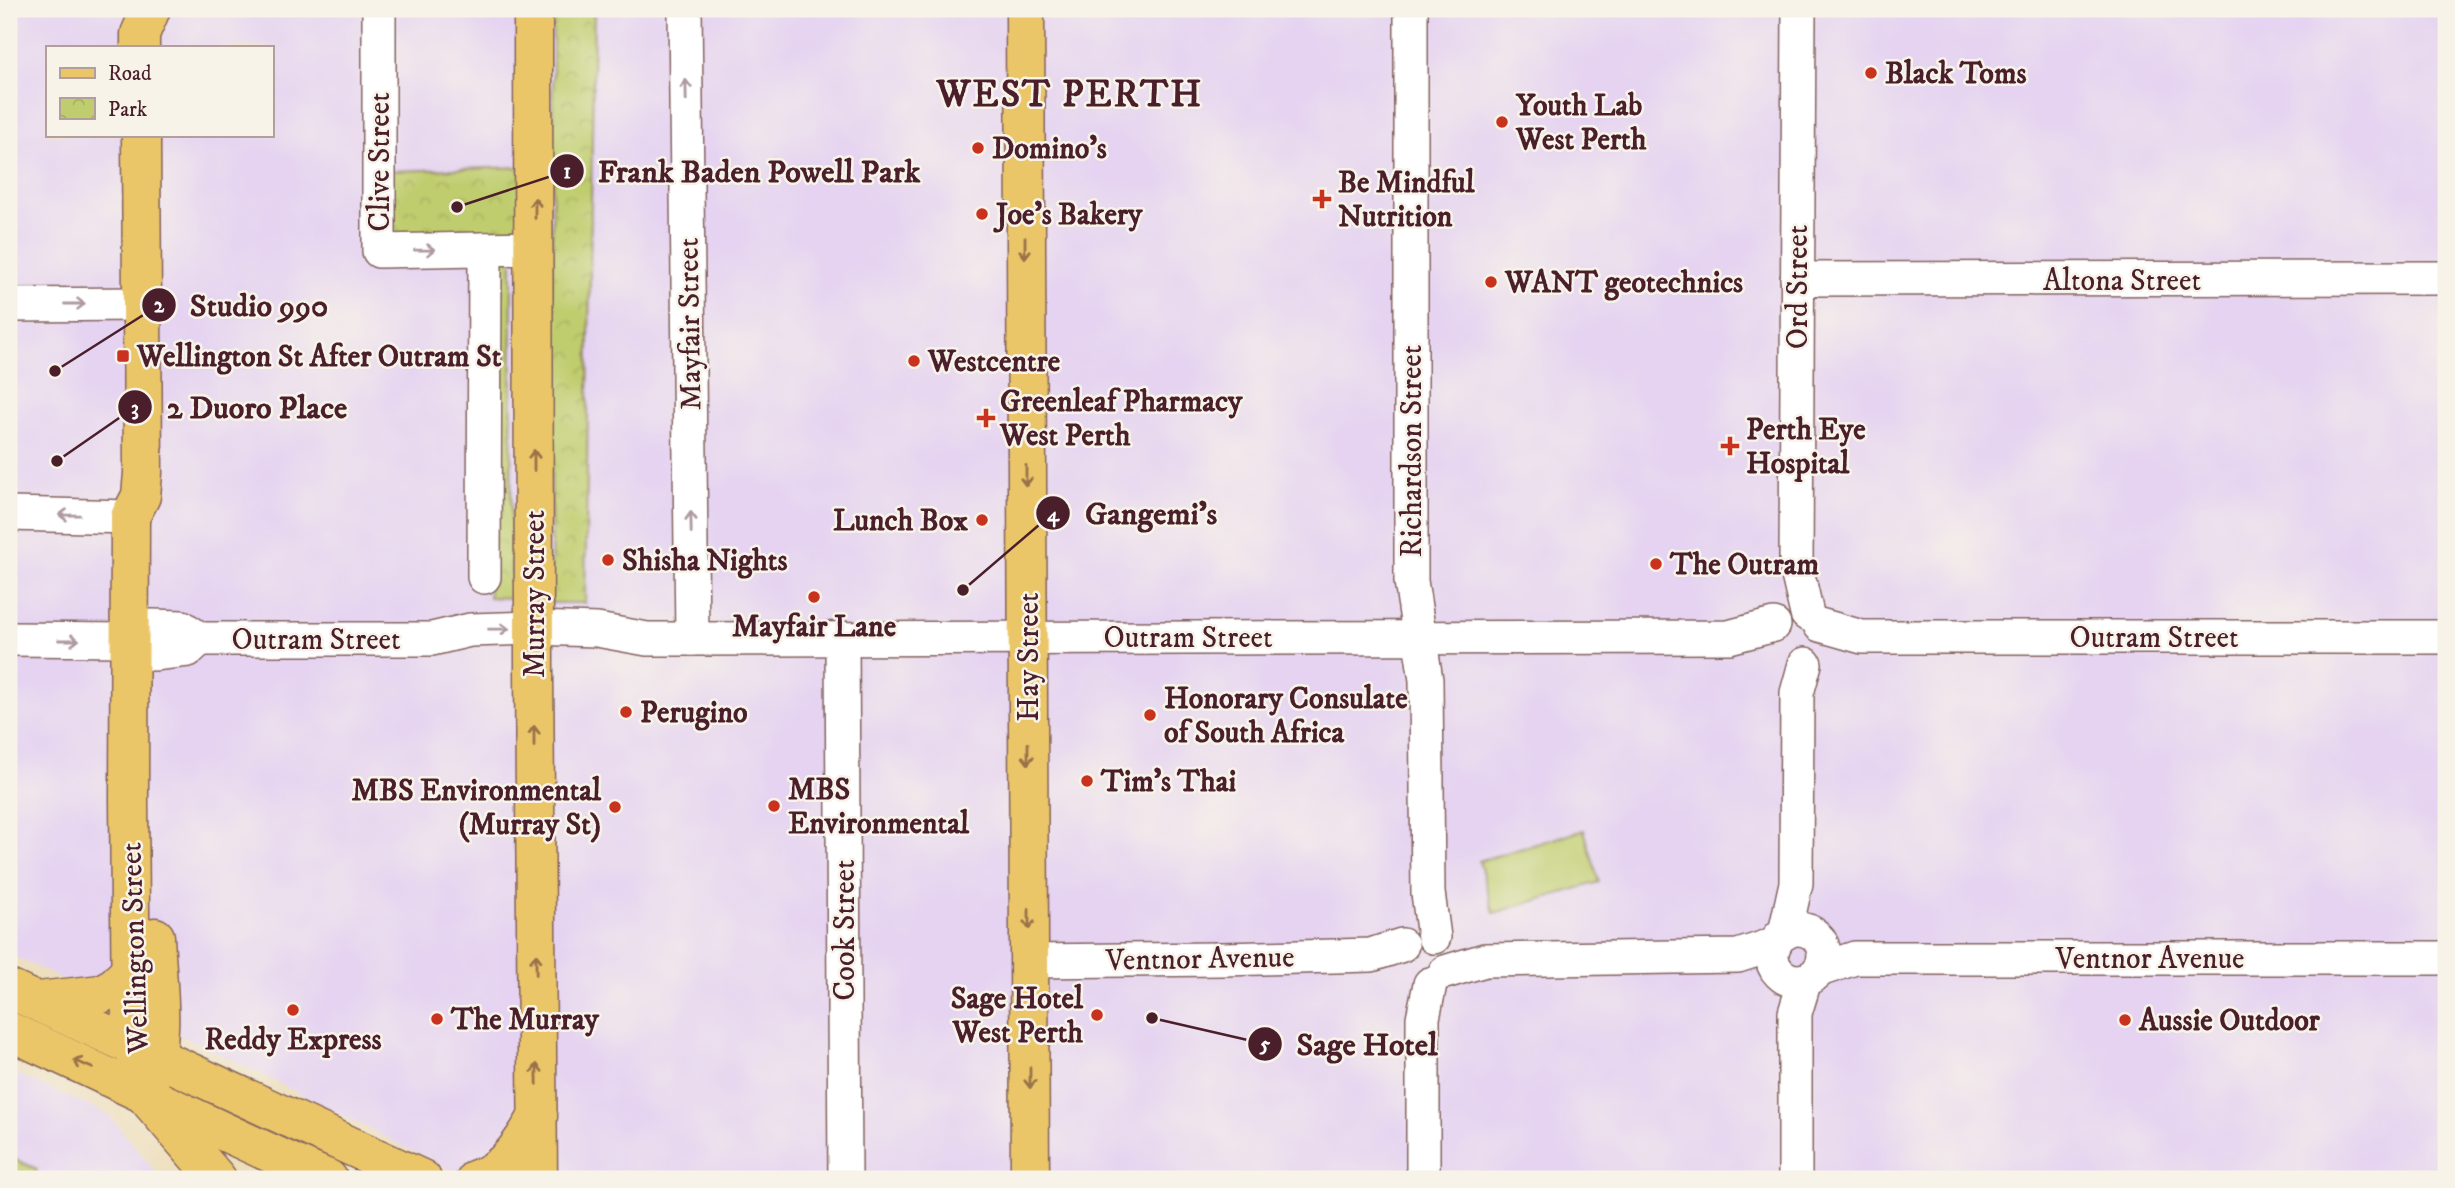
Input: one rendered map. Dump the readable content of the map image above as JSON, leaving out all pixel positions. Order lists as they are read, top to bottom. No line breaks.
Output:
{"streets":{"main road":["Murray Street","Hay Street","Wellington Street"],"street":["Clive Street","Altona Street","Ord Street","Mayfair Street","Richardson Street","Outram Street","Cook Street","Ventnor Avenue"]},"crossings":[["Clive Street","Murray Street"],["Altona Street","Ord Street"],["Ord Street","Outram Street"],["Ord Street","Ventnor Avenue"],["Mayfair Street","Outram Street"],["Richardson Street","Outram Street"],["Richardson Street","Ventnor Avenue"],["Murray Street","Outram Street"],["Outram Street","Hay Street"],["Outram Street","Cook Street"],["Outram Street","Wellington Street"],["Hay Street","Ventnor Avenue"]],"one_way":["Murray Street","Hay Street"],"districts":["WEST PERTH"],"places":{"other":["Black Toms","Youth Lab West Perth","Domino's","Frank Baden Powell Park","Joe's Bakery","WANT geotechnics","Westcentre","Studio 990","2 Duoro Place","Lunch Box","Shisha Nights","The Outram","Gangemi's","Mayfair Lane","Perugino","Honorary Consulate of South Africa","Tim's Thai","MBS Environmental","MBS Environmental (Murray St)","Reddy Express","Sage Hotel West Perth","Sage Hotel","The Murray","Aussie Outdoor"],"health":["Be Mindful Nutrition","Greenleaf Pharmacy West Perth","Perth Eye Hospital"],"transit":["Wellington St After Outram St"]},"legend":["Road","Park"]}
